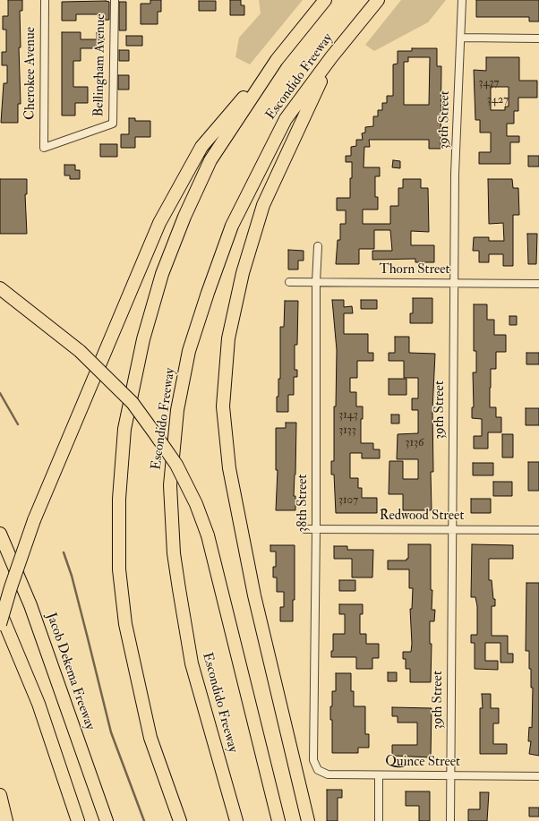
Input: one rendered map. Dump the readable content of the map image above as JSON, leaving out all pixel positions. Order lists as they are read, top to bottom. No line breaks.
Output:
{"streets":{"highway":["Escondido Freeway","Jacob Dekema Freeway"],"street":["Bellingham Avenue","Cherokee Avenue","39th Street","Thorn Street","38th Street","Redwood Street","Quince Street"]},"crossings":[["Bellingham Avenue","Cherokee Avenue"],["39th Street","Thorn Street"],["39th Street","Redwood Street"],["39th Street","Quince Street"],["Thorn Street","38th Street"],["38th Street","Redwood Street"],["38th Street","Quince Street"]],"house_numbers":["3437","3427","3143","3133","3136","3107"]}
